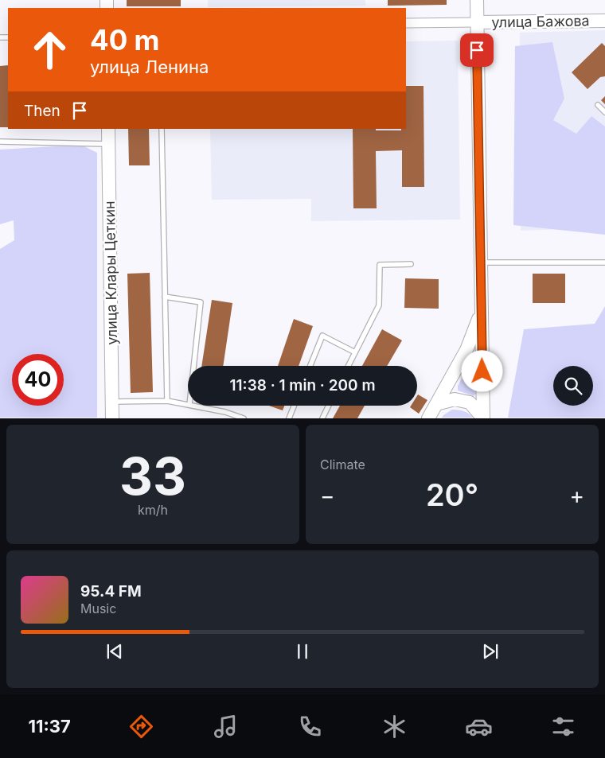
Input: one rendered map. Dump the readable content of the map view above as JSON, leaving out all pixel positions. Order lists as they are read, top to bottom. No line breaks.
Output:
{"streets":{"street":["улица Бажова","улица Клары Цеткин"]},"page":{"turn":["40 m","улица Ленина"],"then":"Then","limit":"40","trip":"11:38 · 1 min · 200 m","tile":[["33","km/h"],"Climate"],"heat":["−","20°","+"],"song":["95.4 FM","Music"],"tabs":"11:37"}}
